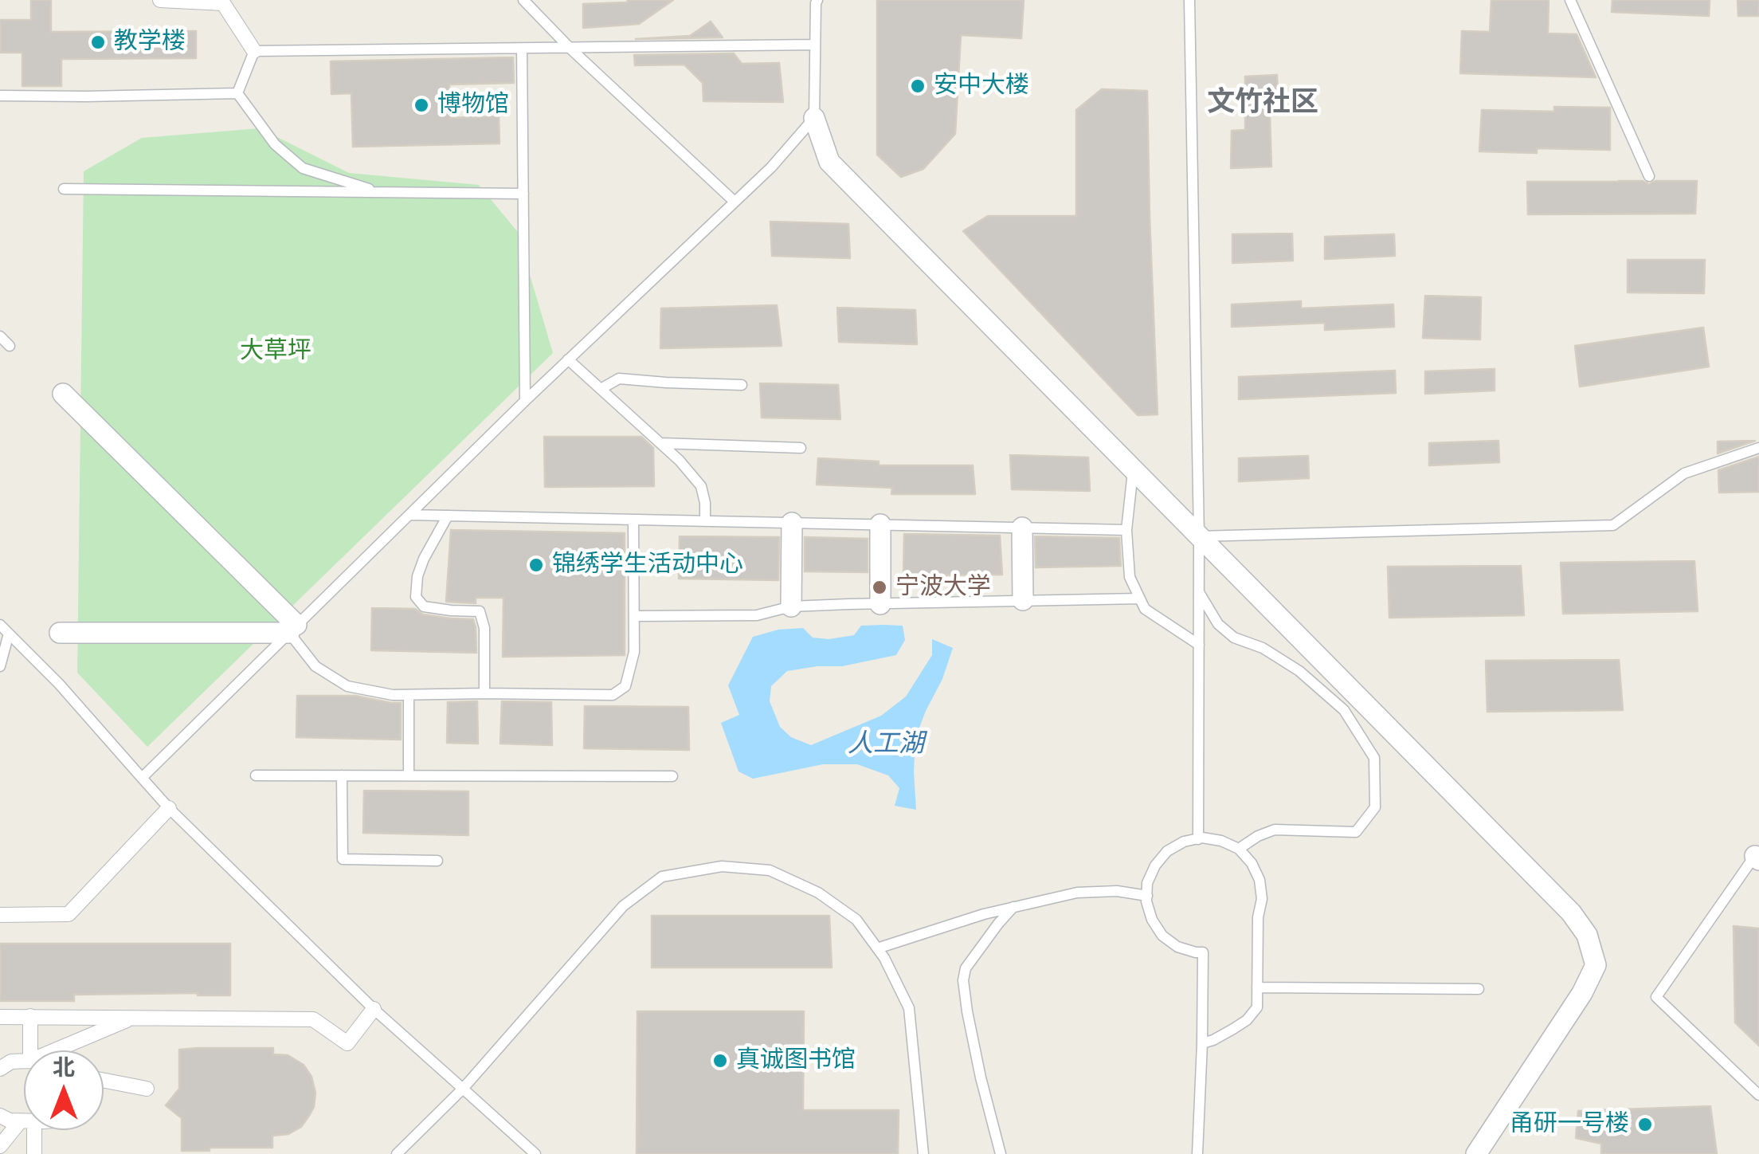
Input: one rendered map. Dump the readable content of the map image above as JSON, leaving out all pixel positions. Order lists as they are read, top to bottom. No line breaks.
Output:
{"districts":["文竹社区"],"water":["人工湖"],"parks":["大草坪"],"places":["教学楼","安中大楼","博物馆","锦绣学生活动中心","宁波大学","真诚图书馆","甬研一号楼"],"north":"top"}
